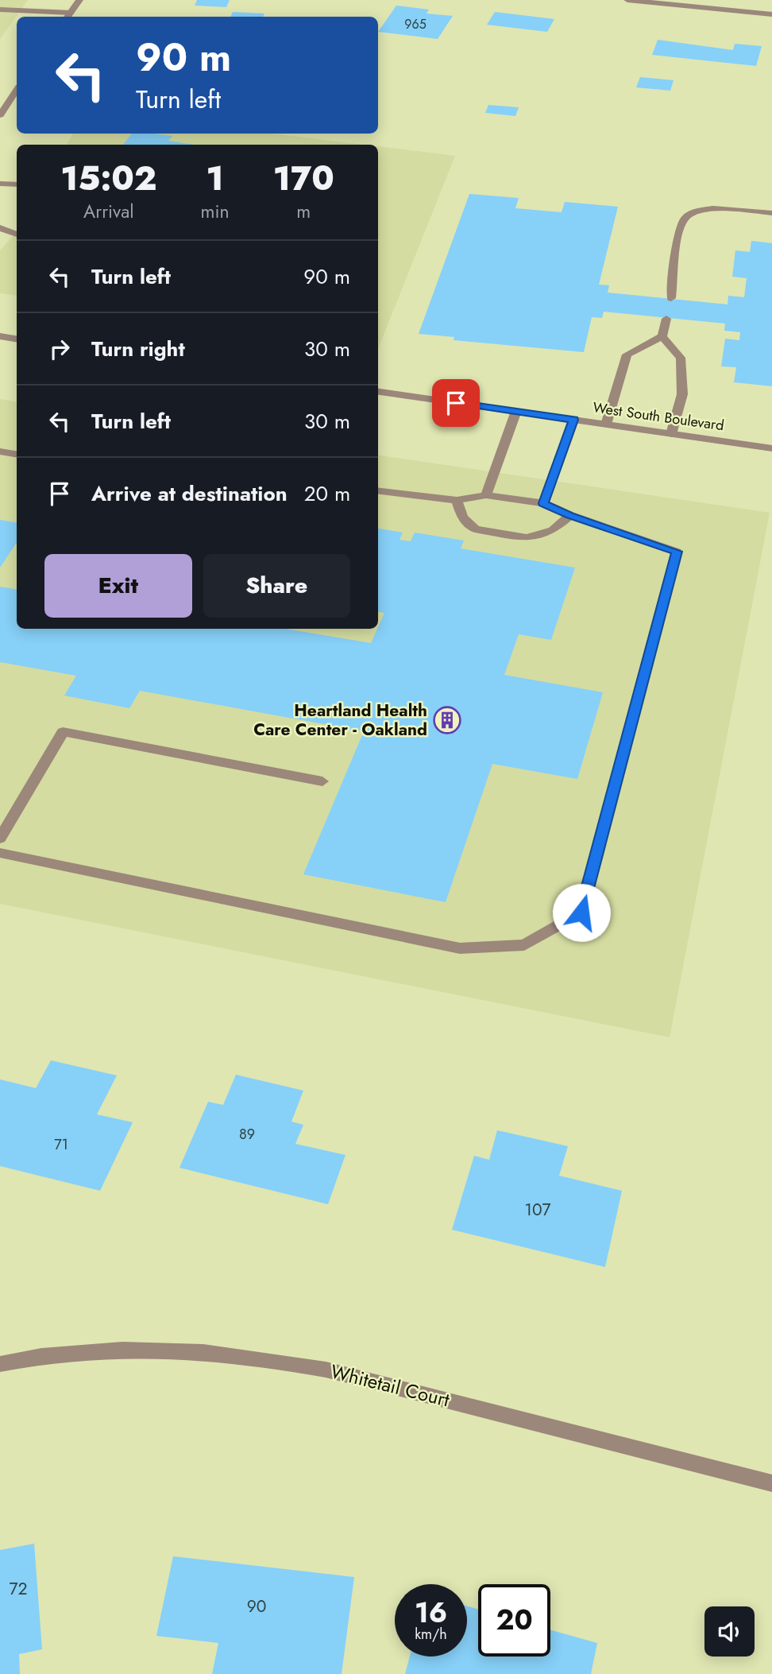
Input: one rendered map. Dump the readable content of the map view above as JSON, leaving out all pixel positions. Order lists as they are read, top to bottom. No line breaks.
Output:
{"streets":{"street":["West South Boulevard","Whitetail Court"]},"places":{"building":["Heartland Health Care Center - Oakland"]},"house_numbers":["965","89","71","107","72","90"],"page":{"turn":["90 m","Turn left"],"eta":["15:02","Arrival","1","min","170","m"],"list":[{"name":"Turn left","value":"90 m"},{"name":"Turn right","value":"30 m"},{"name":"Turn left","value":"30 m"},{"name":"Arrive at destination","value":"20 m"}],"buttons":["Exit","Share"],"speed":"16 km/h","limit":"20"}}
